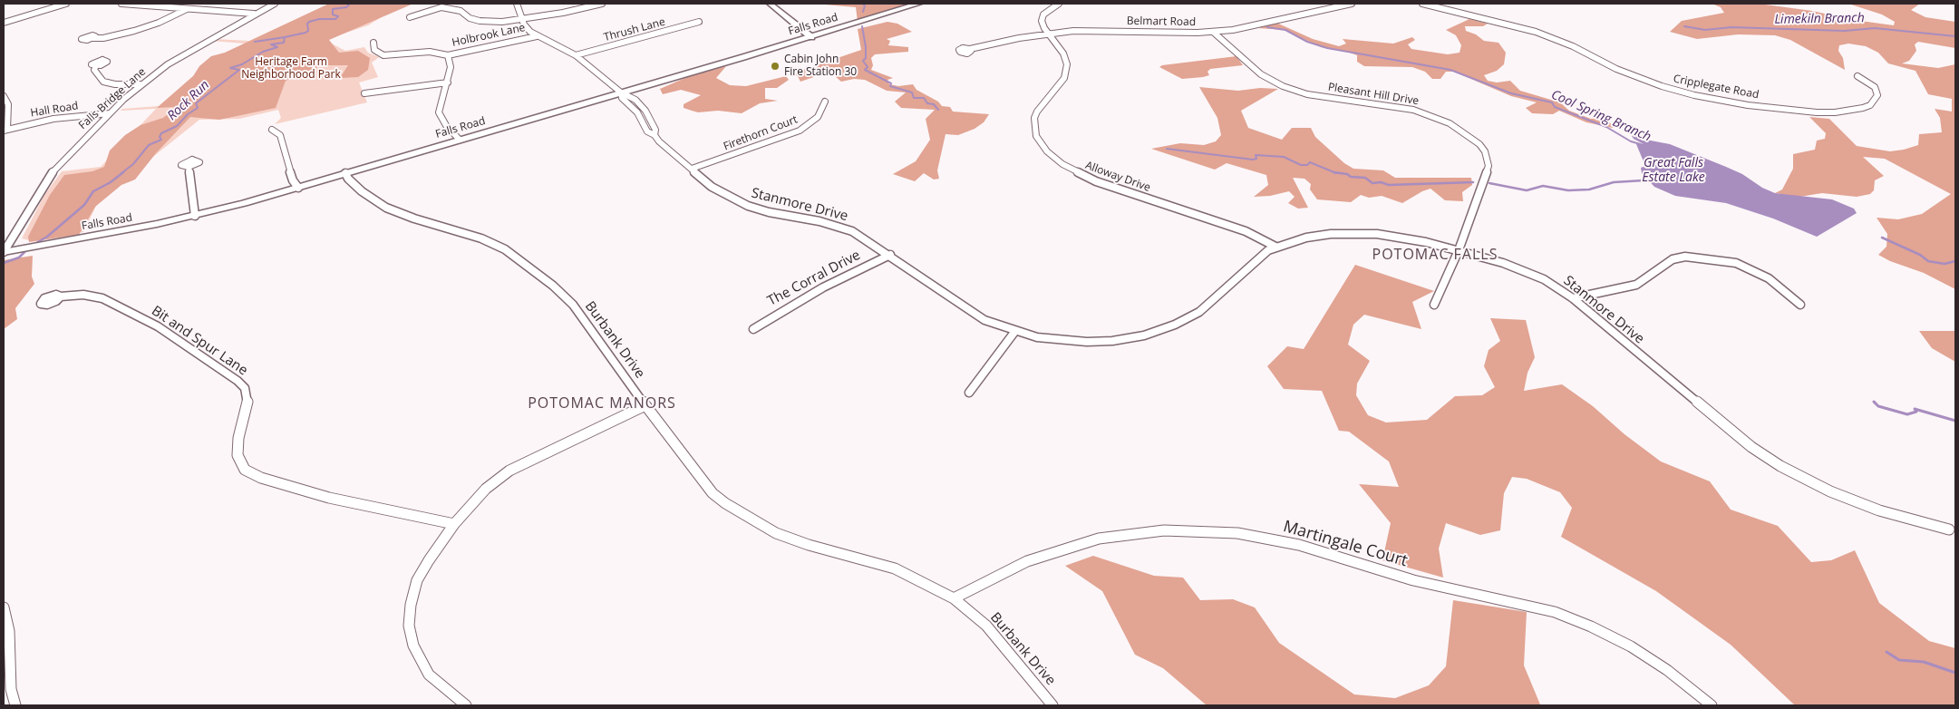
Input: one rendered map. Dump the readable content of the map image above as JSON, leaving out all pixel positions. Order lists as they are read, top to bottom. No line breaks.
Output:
{"streets":{"main road":["Falls Road"],"street":["Belmart Road","Thrush Lane","Holbrook Lane","Cripplegate Road","Pleasant Hill Drive","Falls Bridge Lane","Hall Road","Firethorn Court","Alloway Drive","Stanmore Drive","The Corral Drive","Burbank Drive","Bit and Spur Lane","Martingale Court"]},"crossings":[["Belmart Road","Pleasant Hill Drive"],["Belmart Road","Alloway Drive"],["Falls Road","Falls Bridge Lane"],["Falls Road","Stanmore Drive"],["Falls Road","Burbank Drive"],["Thrush Lane","Stanmore Drive"],["Holbrook Lane","Stanmore Drive"],["Pleasant Hill Drive","Stanmore Drive"],["Falls Bridge Lane","Hall Road"],["Firethorn Court","Stanmore Drive"],["Alloway Drive","Stanmore Drive"],["Stanmore Drive","The Corral Drive"],["Burbank Drive","Martingale Court"]],"districts":["POTOMAC FALLS","POTOMAC MANORS"],"water":["Limekiln Branch","Rock Run","Cool Spring Branch","Great Falls Estate Lake"],"parks":["Heritage Farm Neighborhood Park"],"places":["Cabin John Fire Station 30"]}
